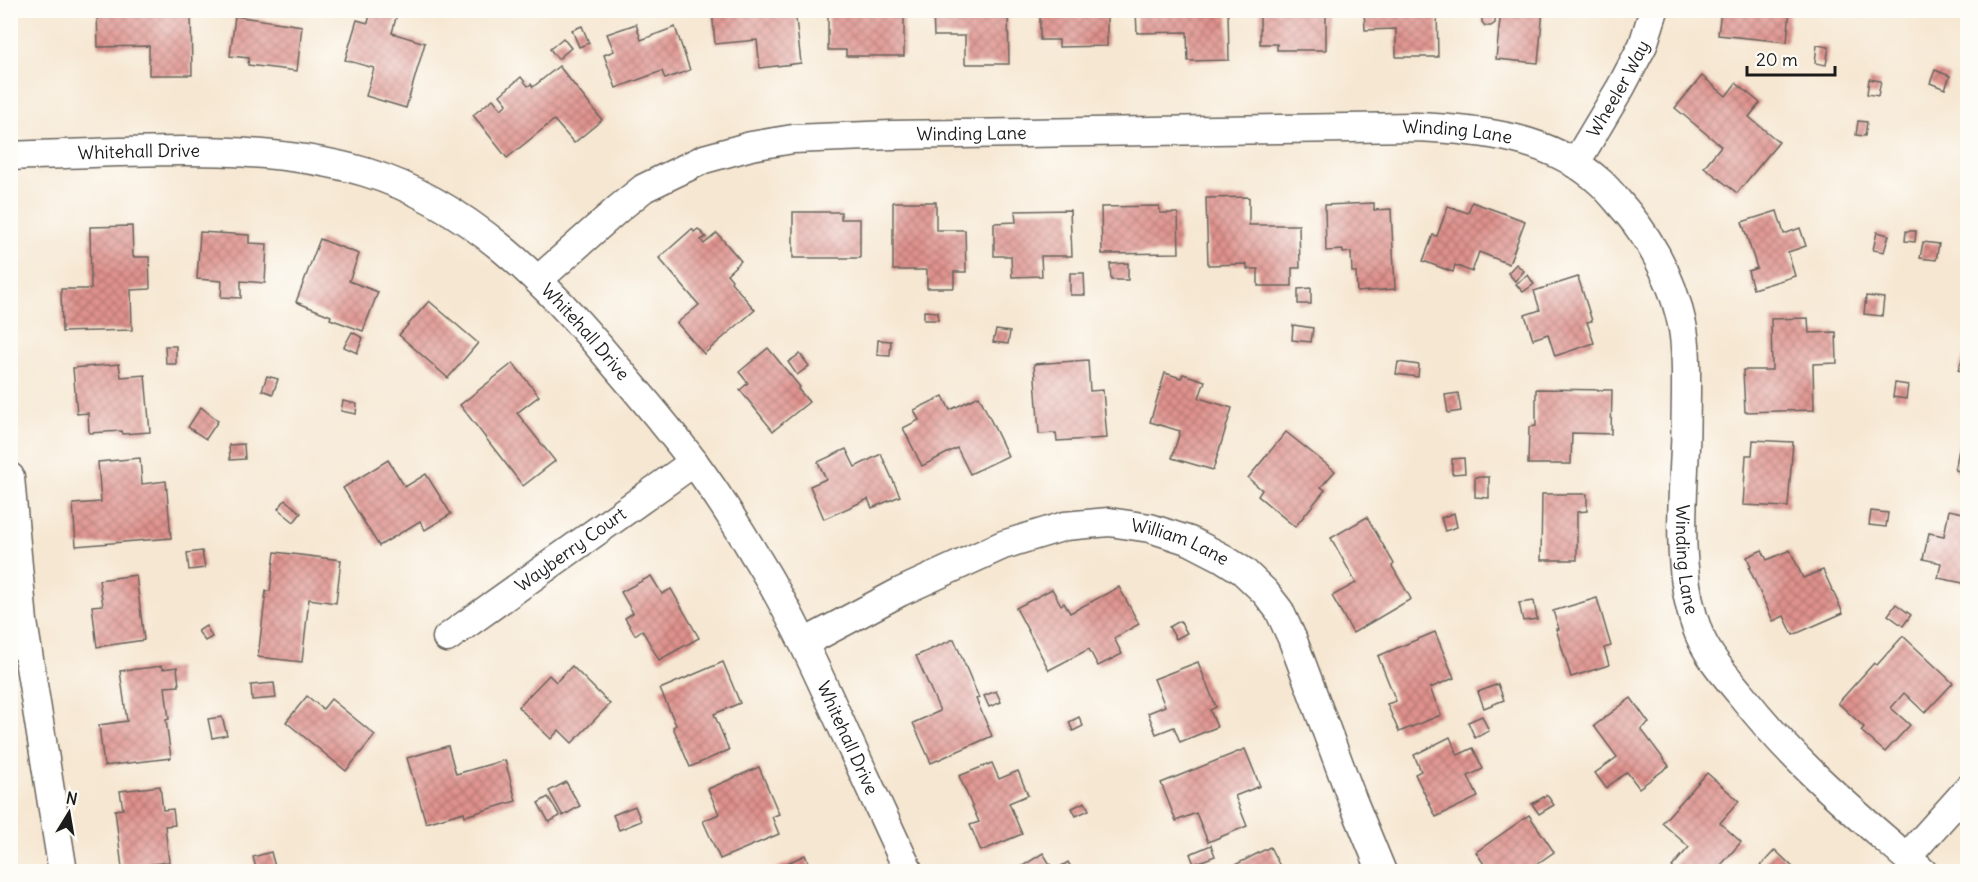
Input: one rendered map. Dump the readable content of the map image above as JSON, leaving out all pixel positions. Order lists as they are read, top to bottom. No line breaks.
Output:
{"streets":{"street":["Wheeler Way","Winding Lane","Whitehall Drive","William Lane","Wayberry Court"]},"crossings":[["Wheeler Way","Winding Lane"],["Winding Lane","Whitehall Drive"],["Whitehall Drive","William Lane"],["Whitehall Drive","Wayberry Court"]],"scale_bar":"20 m","north":"top"}
